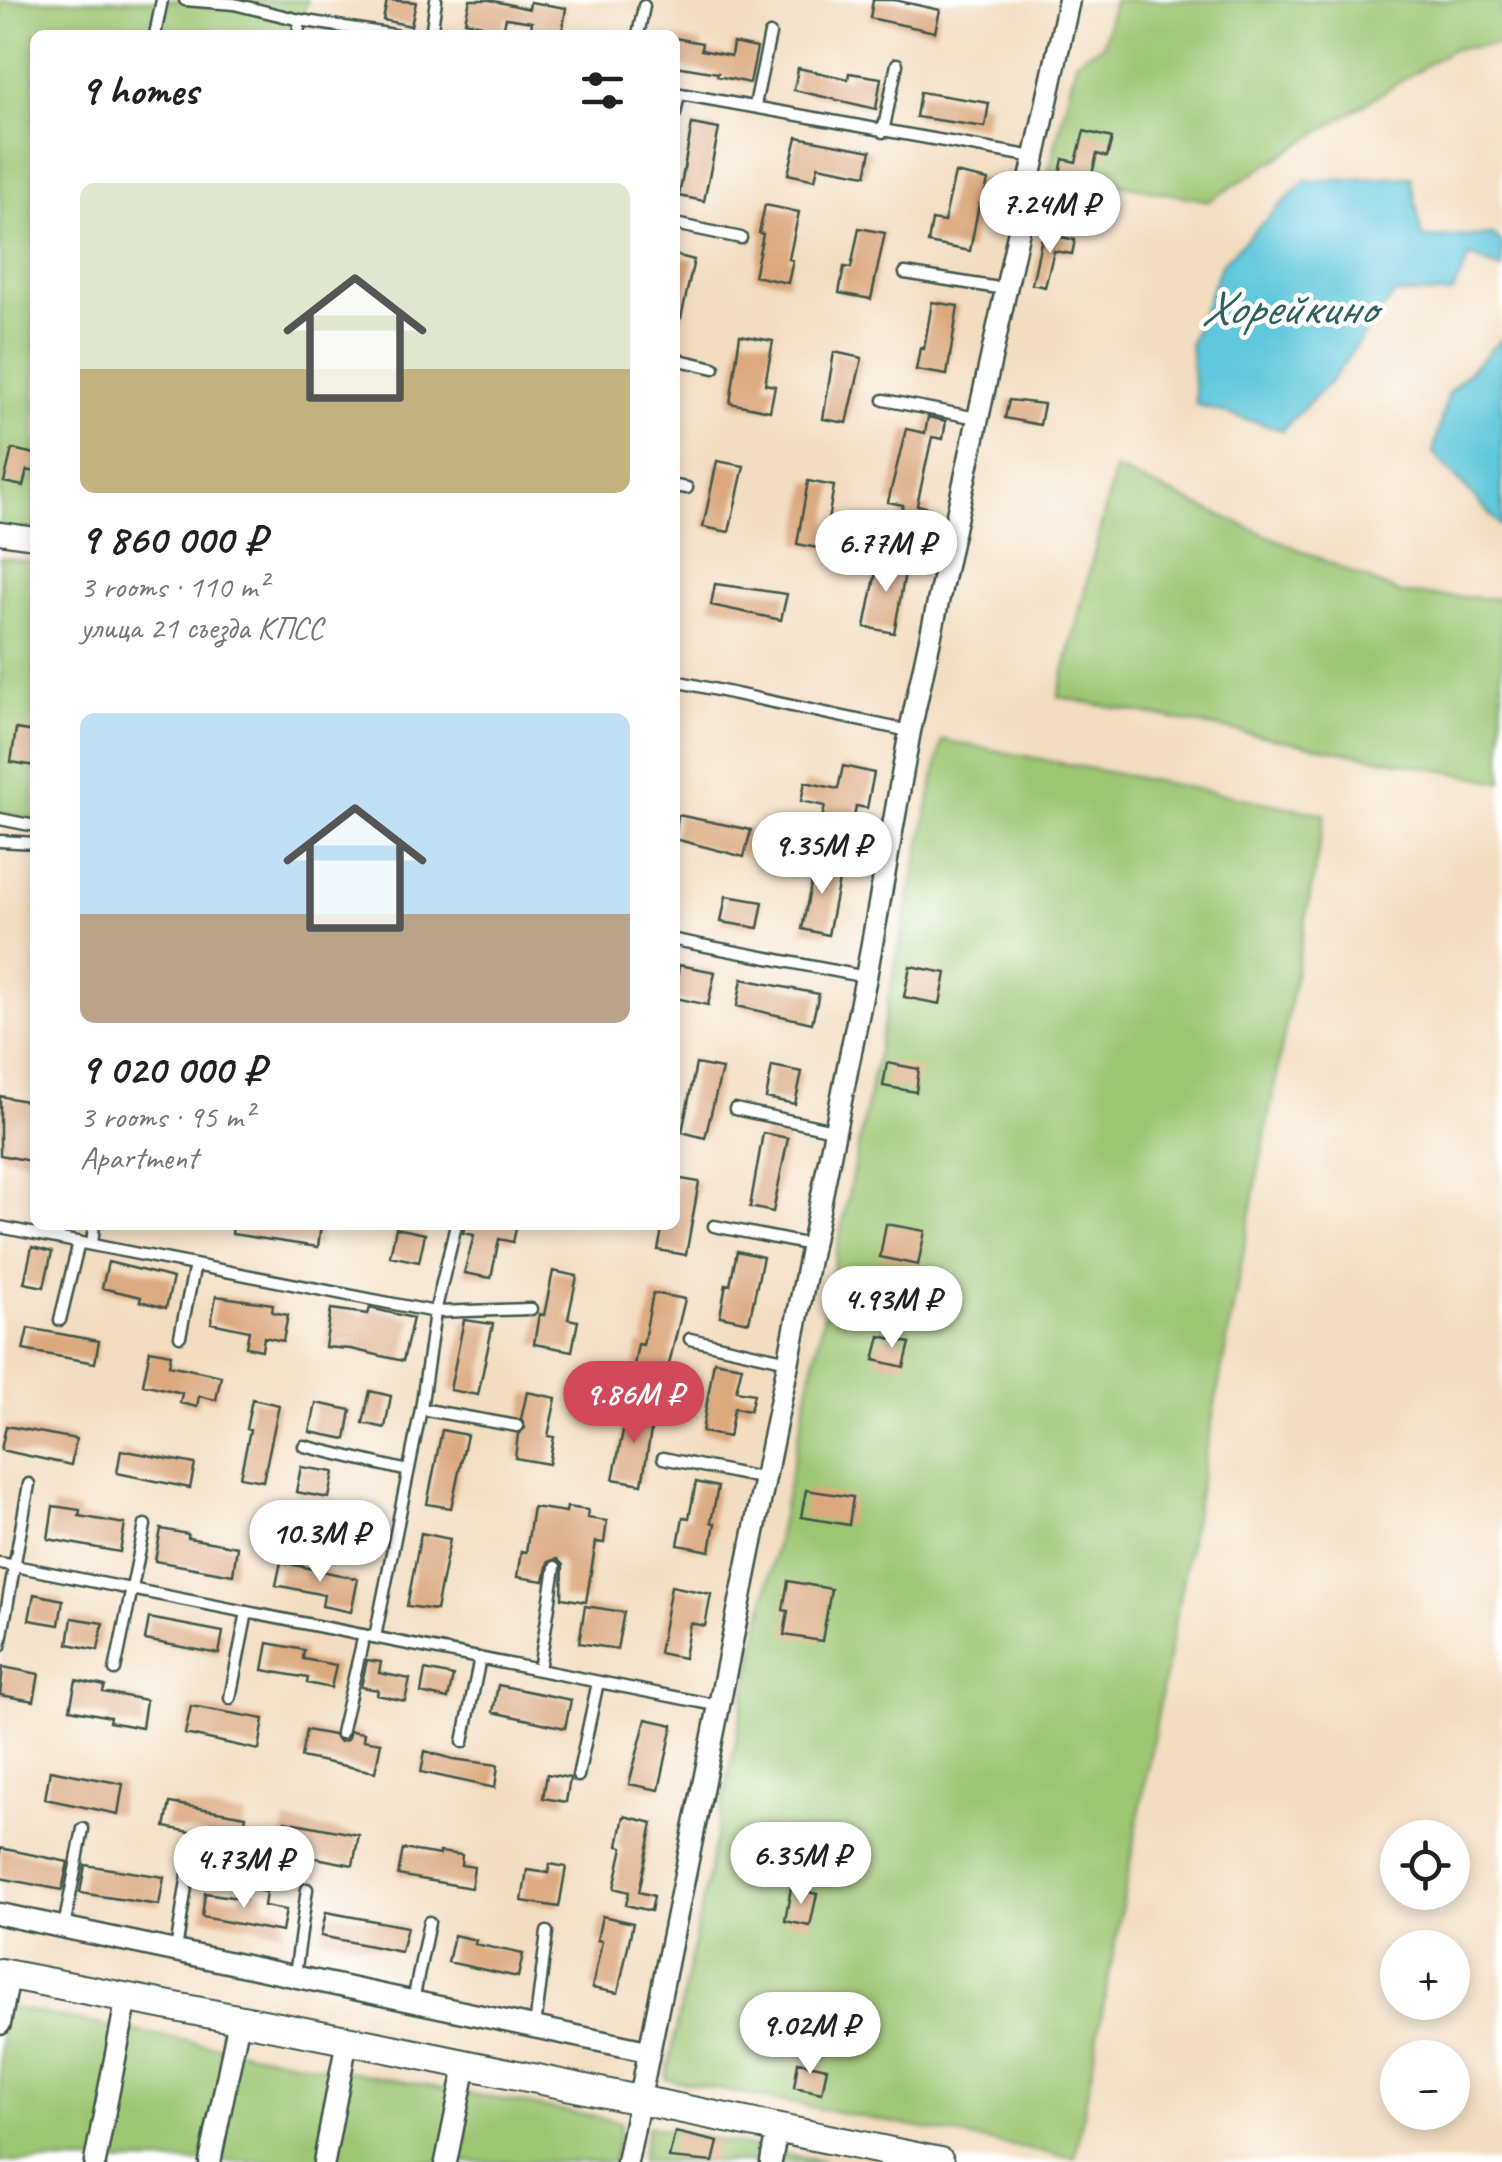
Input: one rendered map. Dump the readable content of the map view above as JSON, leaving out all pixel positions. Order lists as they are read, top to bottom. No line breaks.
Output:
{"water":["Хорейкино"],"page":{"heading":"9 homes","list":[{"name":"9 860 000 ₽","note":"3 rooms · 110 m² · улица 21 съезда КПСС"},{"name":"9 020 000 ₽","note":"3 rooms · 95 m² · Apartment"}],"price":["7.24M ₽","6.77M ₽","9.35M ₽","4.93M ₽","9.86M ₽","10.3M ₽","6.35M ₽","4.73M ₽","9.02M ₽"],"map_buttons":["+","−"]}}
